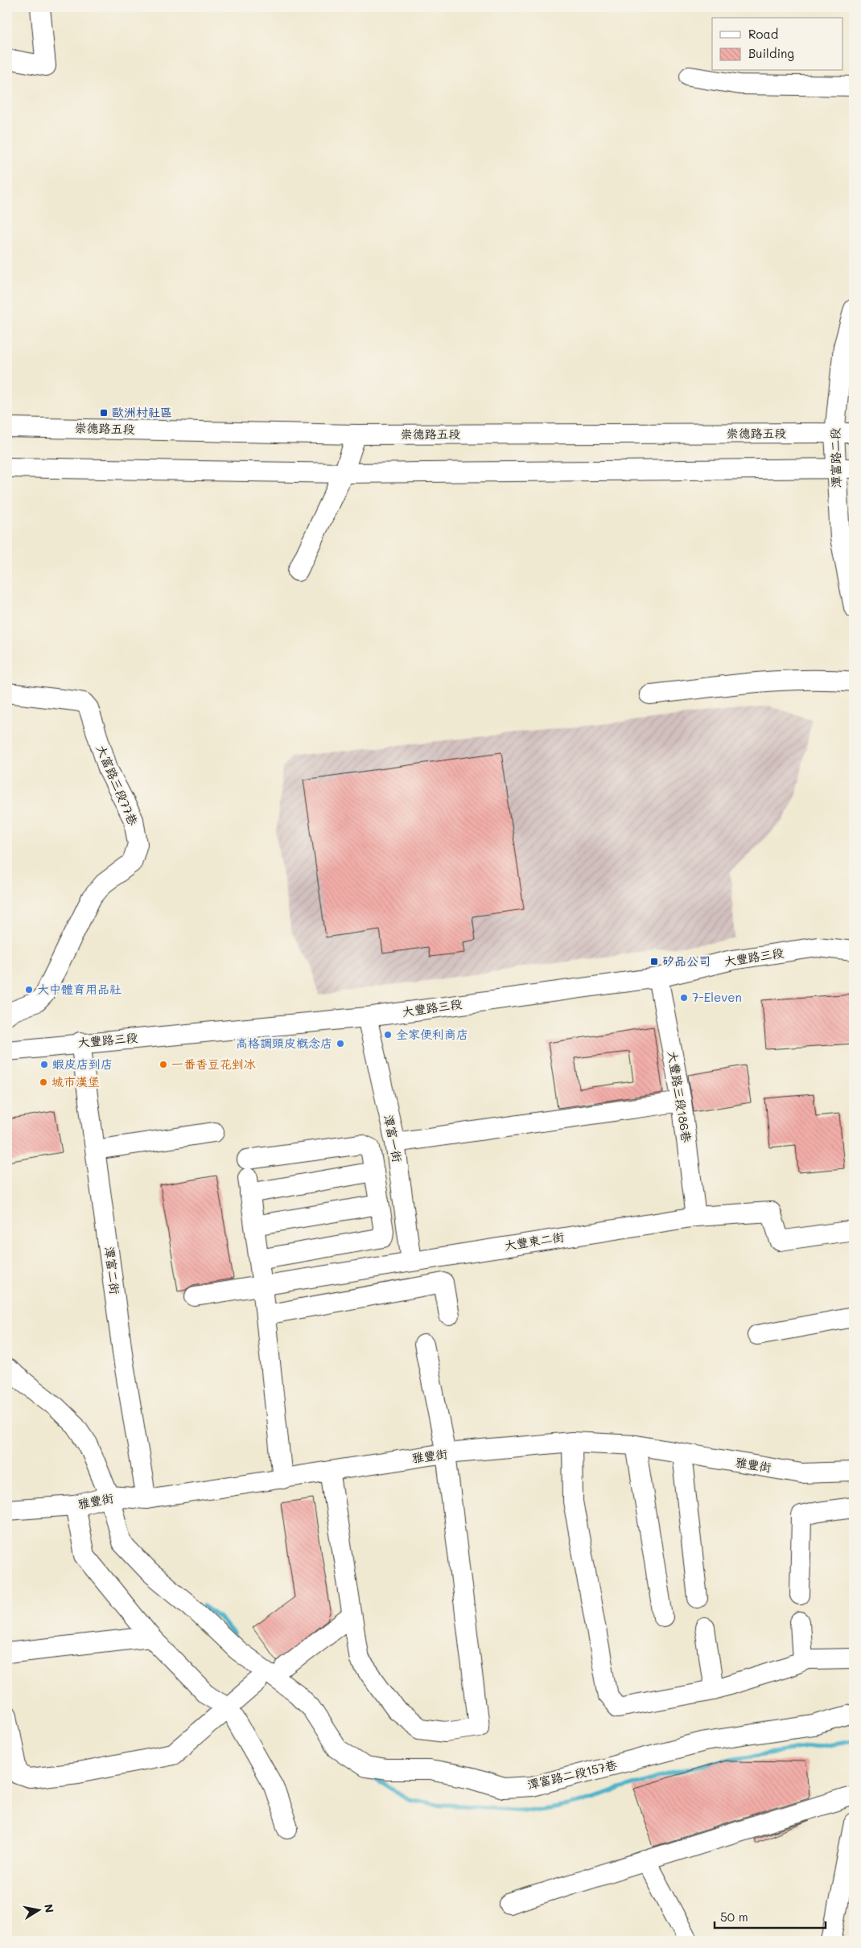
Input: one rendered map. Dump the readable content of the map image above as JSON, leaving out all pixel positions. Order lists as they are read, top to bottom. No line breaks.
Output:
{"streets":{"street":["崇德路五段","潭富路二段","大富路三段77巷","大豐路三段","大豐路三段186巷","潭富一街","大豐東二街","潭富二街","雅豐街","潭富路二段157巷"]},"crossings":[["崇德路五段","潭富路二段"],["大豐路三段","大豐路三段186巷"],["大豐路三段","潭富一街"],["大豐路三段","潭富二街"],["大豐路三段186巷","大豐東二街"],["潭富一街","大豐東二街"],["潭富二街","雅豐街"],["雅豐街","潭富路二段157巷"]],"places":{"transit":["歐洲村社區","矽品公司"],"other":["大中體育用品社","7-Eleven","全家便利商店","高格調頭皮概念店","蝦皮店到店","一番香豆花剉冰","城市漢堡"]},"legend":["Road","Building"],"scale_bar":"50 m","north":"right"}
